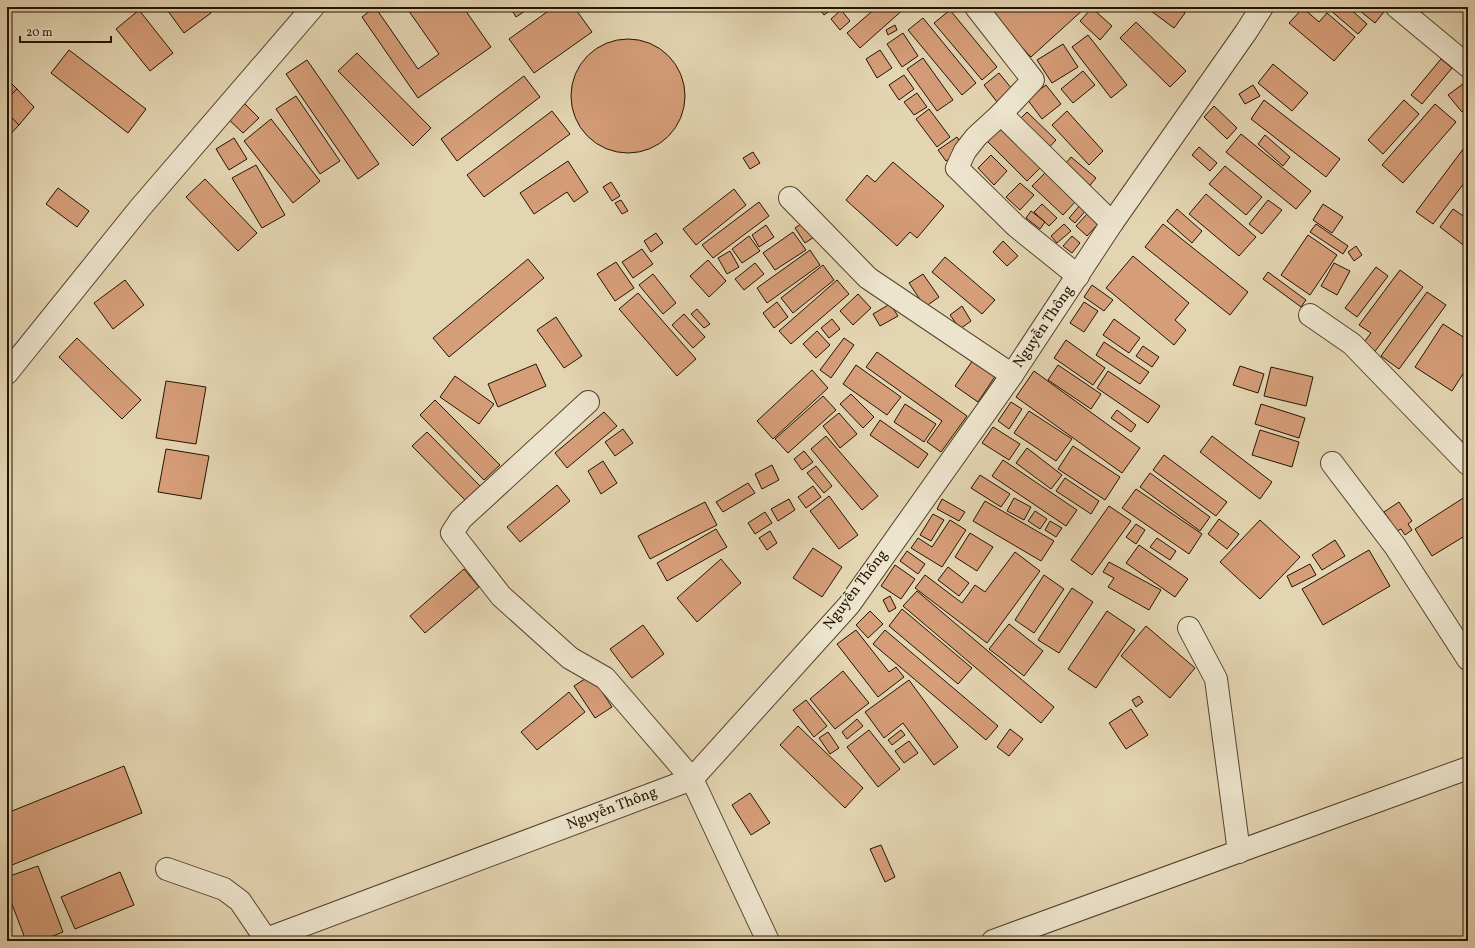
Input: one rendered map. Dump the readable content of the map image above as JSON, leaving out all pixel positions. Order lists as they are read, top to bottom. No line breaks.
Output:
{"streets":{"street":["Nguyễn Thông"]},"scale_bar":"20 m"}
